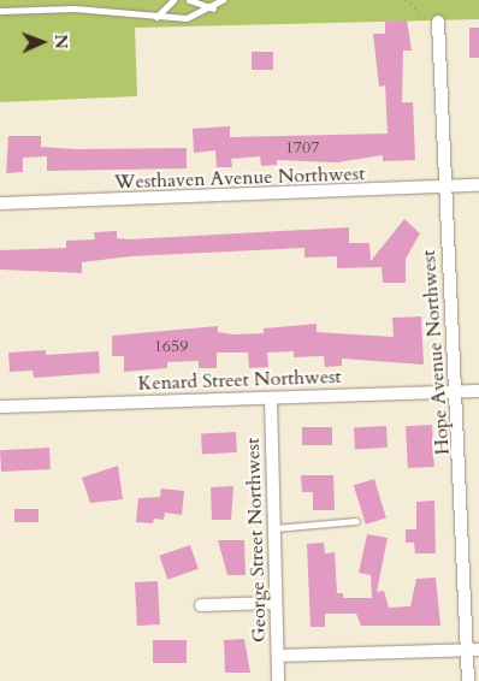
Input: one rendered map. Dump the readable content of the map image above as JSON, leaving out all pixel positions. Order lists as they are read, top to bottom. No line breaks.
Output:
{"streets":{"street":["Westhaven Avenue Northwest","Hope Avenue Northwest","Kenard Street Northwest","George Street Northwest"]},"crossings":[["Westhaven Avenue Northwest","Hope Avenue Northwest"],["Hope Avenue Northwest","Kenard Street Northwest"],["Kenard Street Northwest","George Street Northwest"]],"house_numbers":["1707","1659"],"north":"right"}
